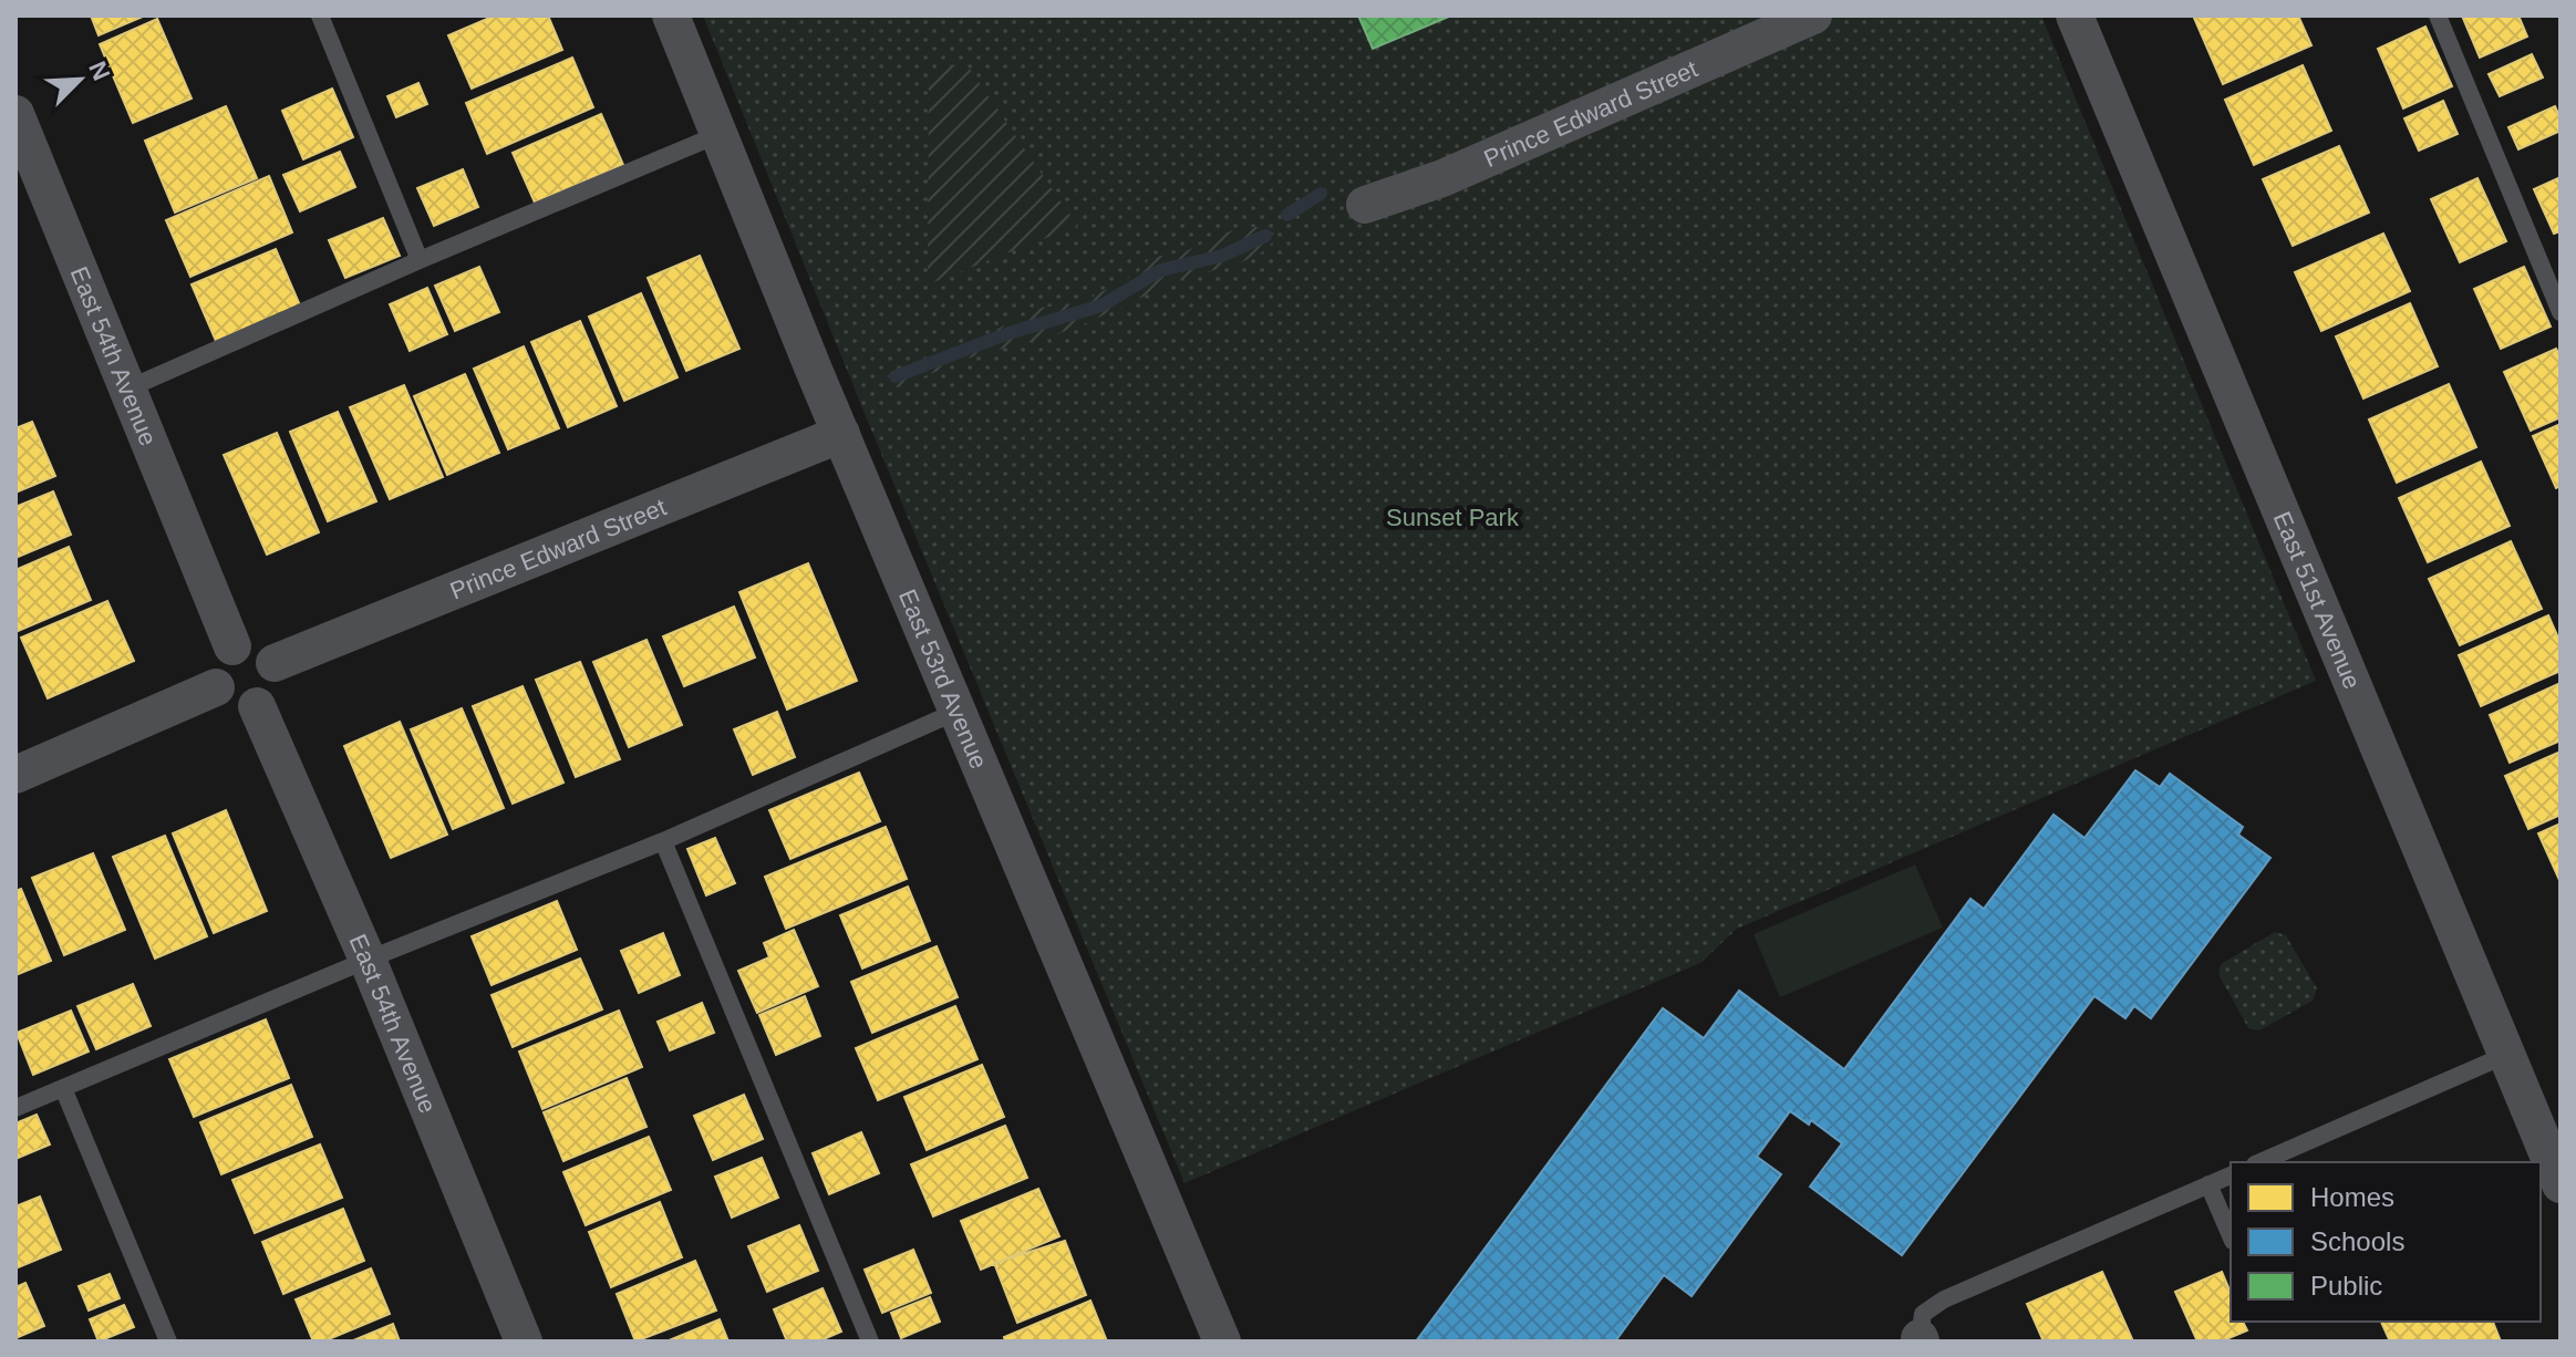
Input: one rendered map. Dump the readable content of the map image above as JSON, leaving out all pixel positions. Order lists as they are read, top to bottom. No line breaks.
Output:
{"streets":{"street":["Prince Edward Street","East 54th Avenue","East 51st Avenue","East 53rd Avenue"]},"crossings":[["Prince Edward Street","East 54th Avenue"],["Prince Edward Street","East 53rd Avenue"]],"parks":["Sunset Park"],"legend":["Homes","Schools","Public"],"north":"top right"}
